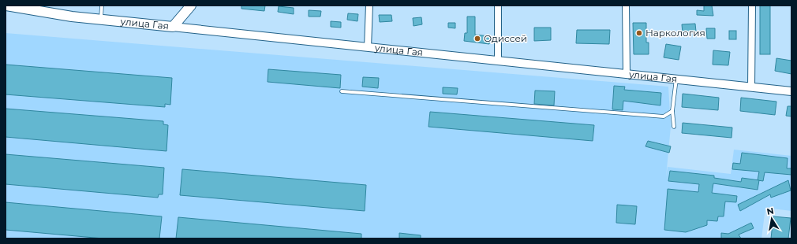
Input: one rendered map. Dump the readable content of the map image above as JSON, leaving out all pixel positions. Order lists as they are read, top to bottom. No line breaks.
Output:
{"streets":{"main road":["улица Гая"]},"places":["Наркология","Одиссей"],"north":"top"}
